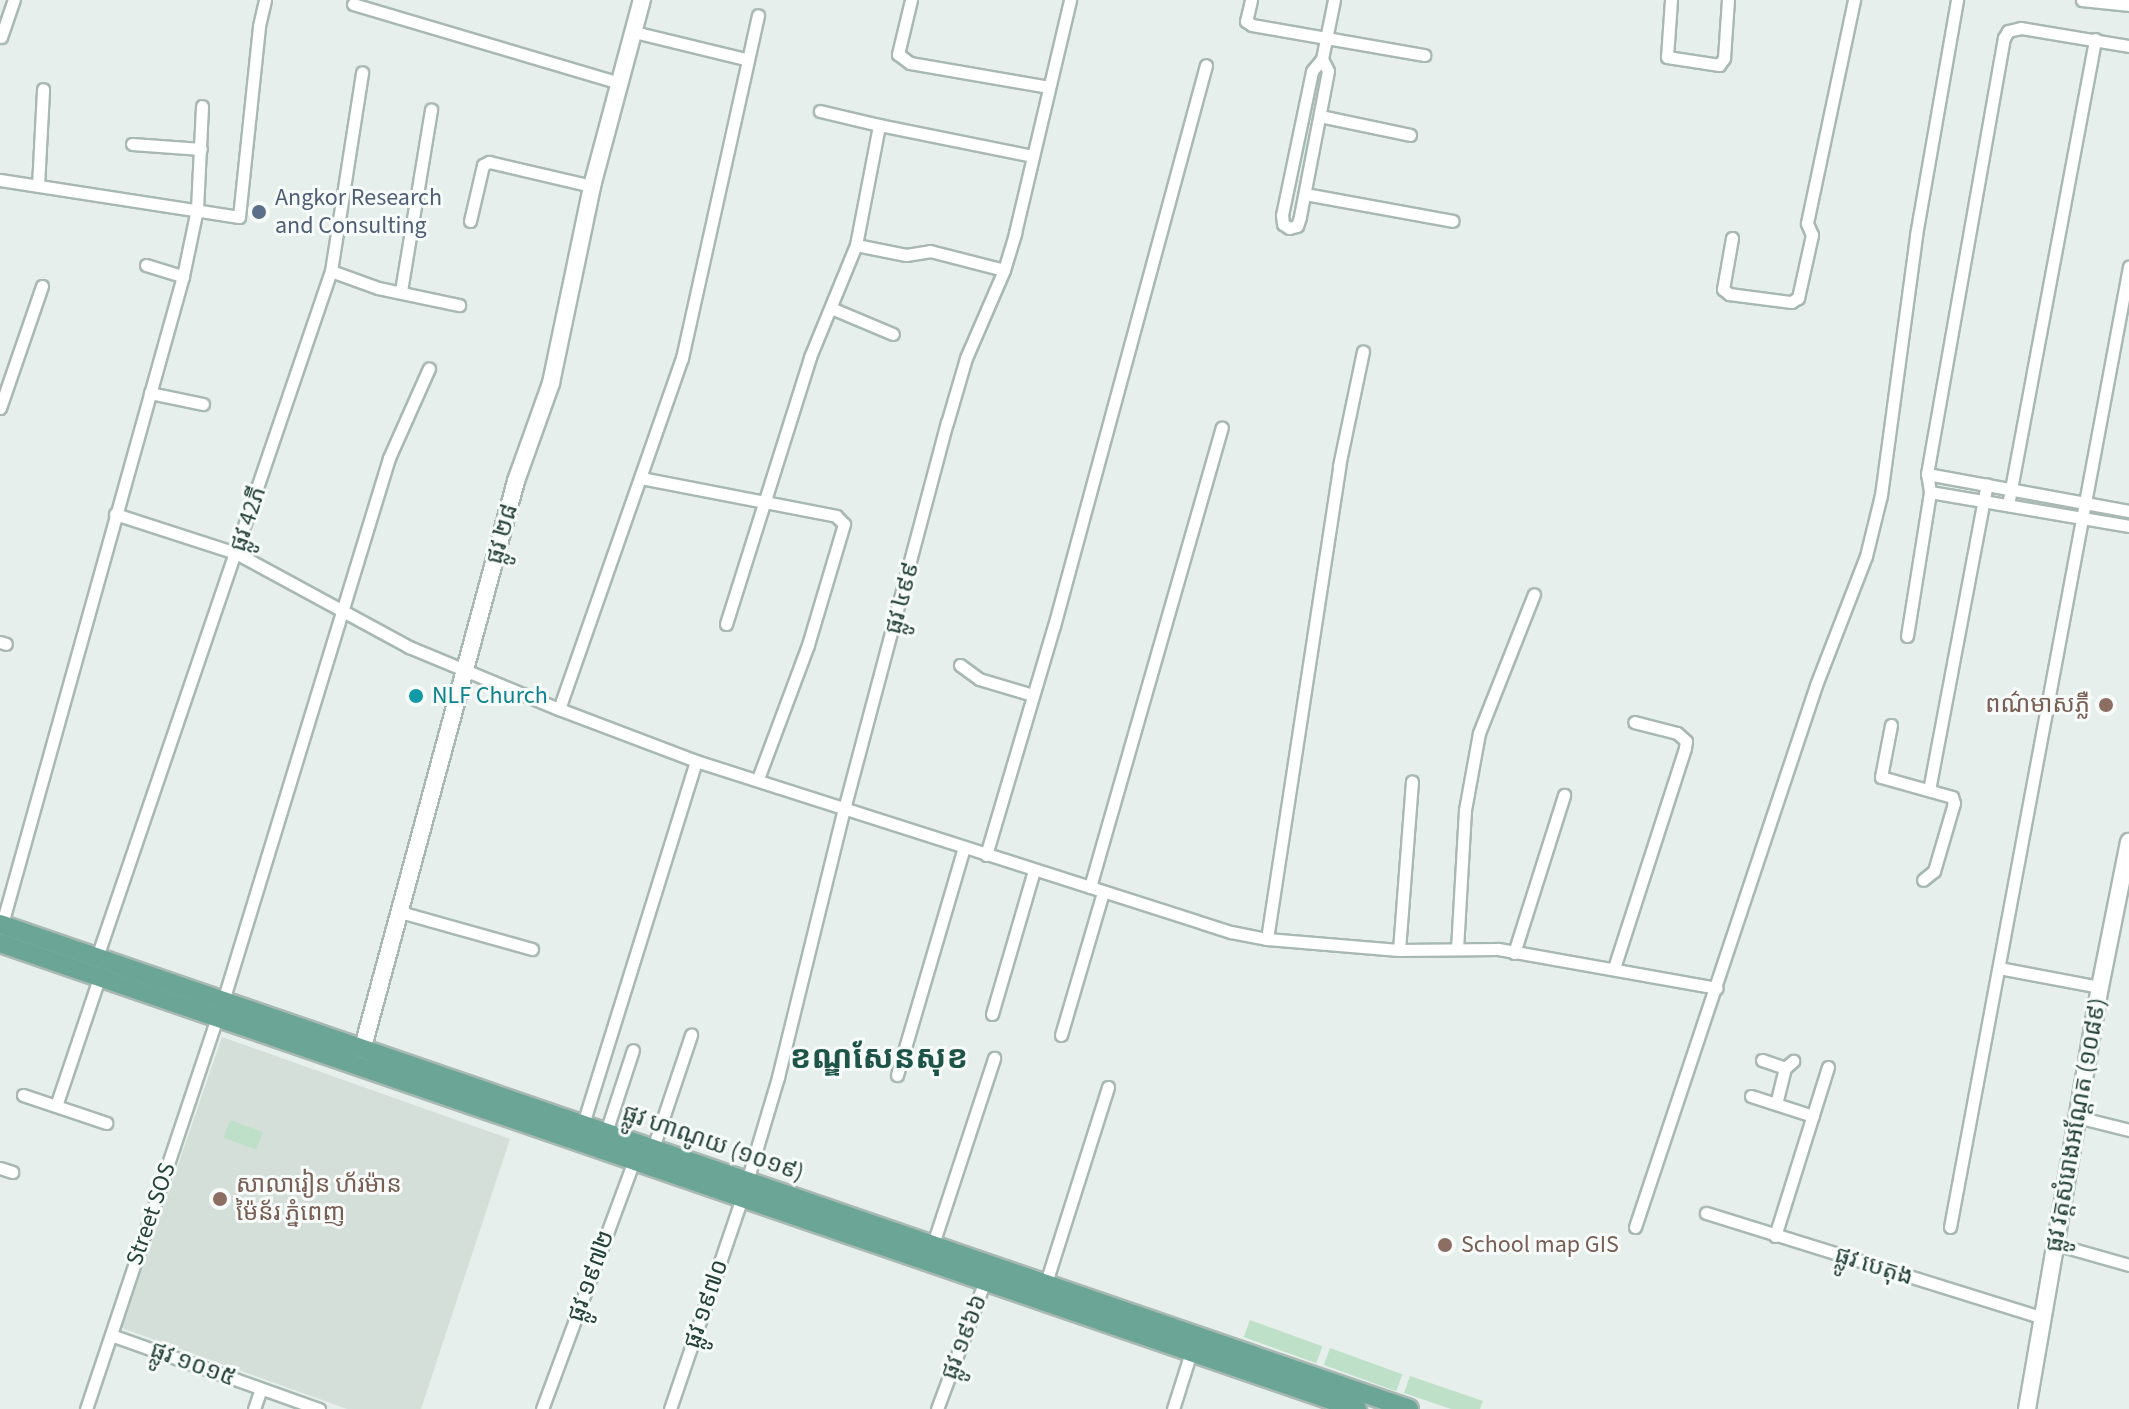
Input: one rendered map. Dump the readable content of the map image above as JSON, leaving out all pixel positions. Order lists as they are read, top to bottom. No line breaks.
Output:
{"streets":{"main road":["ផ្លូវ ហាណូយ (១០១៩)"],"street":["ផ្លូវ 42ភី","ផ្លូវ ២៨","ផ្លូវ ៤៩៩","ផ្លូវ វត្តសំរោងអណ្ដែត (១០៨៩)","Street SOS","ផ្លូវ បេតុង","ផ្លូវ ១៩៧២","ផ្លូវ ១៩៧០","ផ្លូវ ១៩៦៦","ផ្លូវ ១០១៥"]},"crossings":[["ផ្លូវ 42ភី","ផ្លូវ ហាណូយ (១០១៩)"],["ផ្លូវ ២៨","ផ្លូវ ហាណូយ (១០១៩)"],["ផ្លូវ ៤៩៩","ផ្លូវ ហាណូយ (១០១៩)"],["ផ្លូវ ៤៩៩","ផ្លូវ ១៩៧០"],["ផ្លូវ វត្តសំរោងអណ្ដែត (១០៨៩)","ផ្លូវ បេតុង"],["ផ្លូវ ហាណូយ (១០១៩)","Street SOS"],["ផ្លូវ ហាណូយ (១០១៩)","ផ្លូវ ១៩៧២"],["ផ្លូវ ហាណូយ (១០១៩)","ផ្លូវ ១៩៧០"],["ផ្លូវ ហាណូយ (១០១៩)","ផ្លូវ ១៩៦៦"],["Street SOS","ផ្លូវ ១០១៥"]],"districts":["ខណ្ឌសែនសុខ"],"places":["Angkor Research and Consulting","NLF Church","ពណ៌មាសភ្លឺ","សាលារៀន ហ័រម៉ាន ម៉ៃន័រ ភ្នំពេញ","School map GIS"]}
